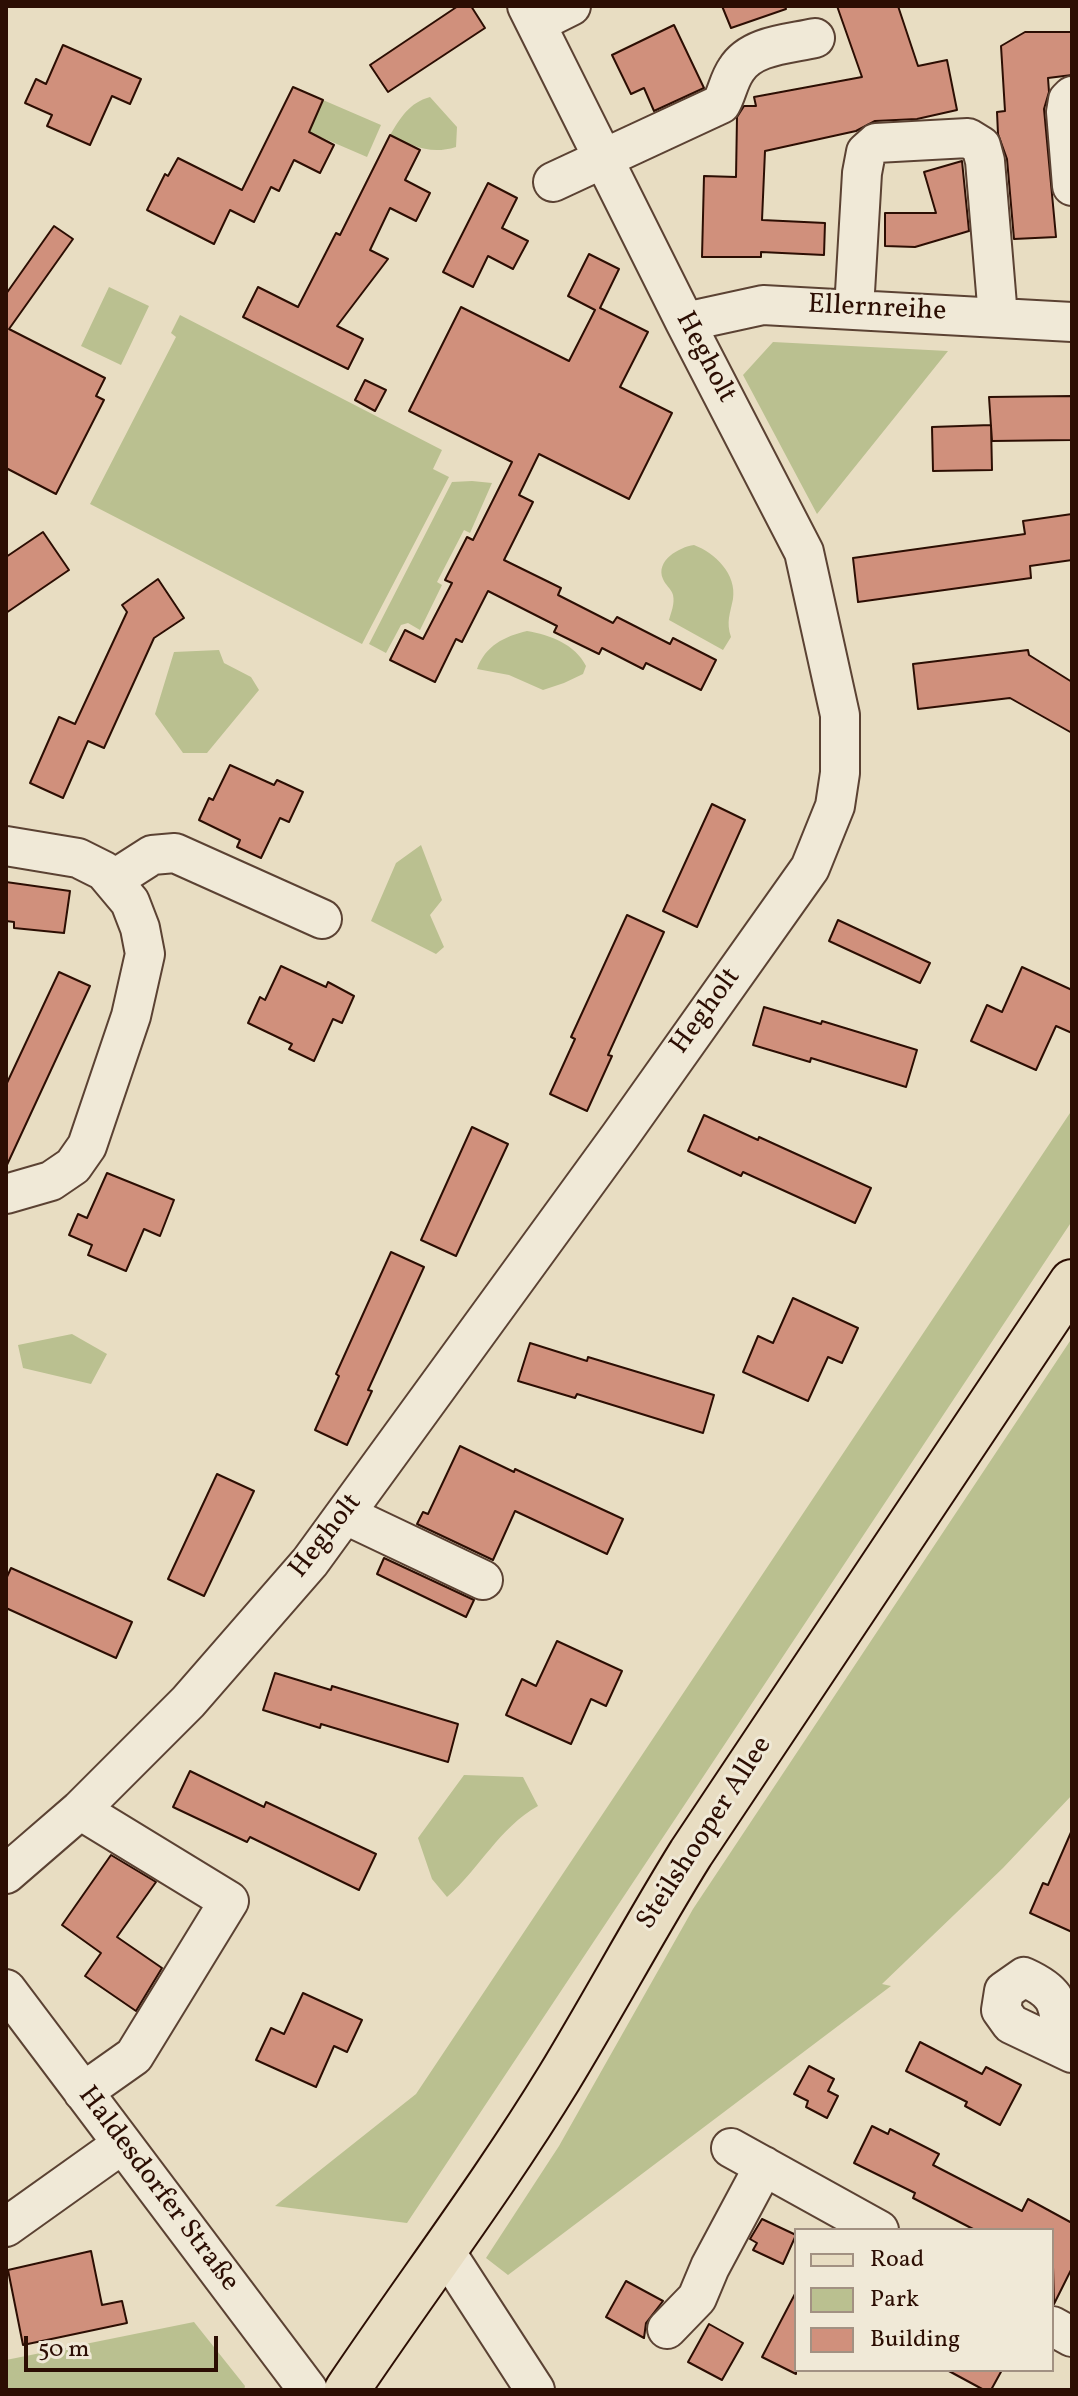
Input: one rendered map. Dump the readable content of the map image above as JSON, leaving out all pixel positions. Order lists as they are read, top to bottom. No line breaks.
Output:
{"streets":{"main road":["Steilshooper Allee"],"street":["Ellernreihe","Hegholt","Haldesdorfer Straße"]},"crossings":[["Ellernreihe","Hegholt"]],"legend":["Road","Park","Building"],"scale_bar":"50 m"}
